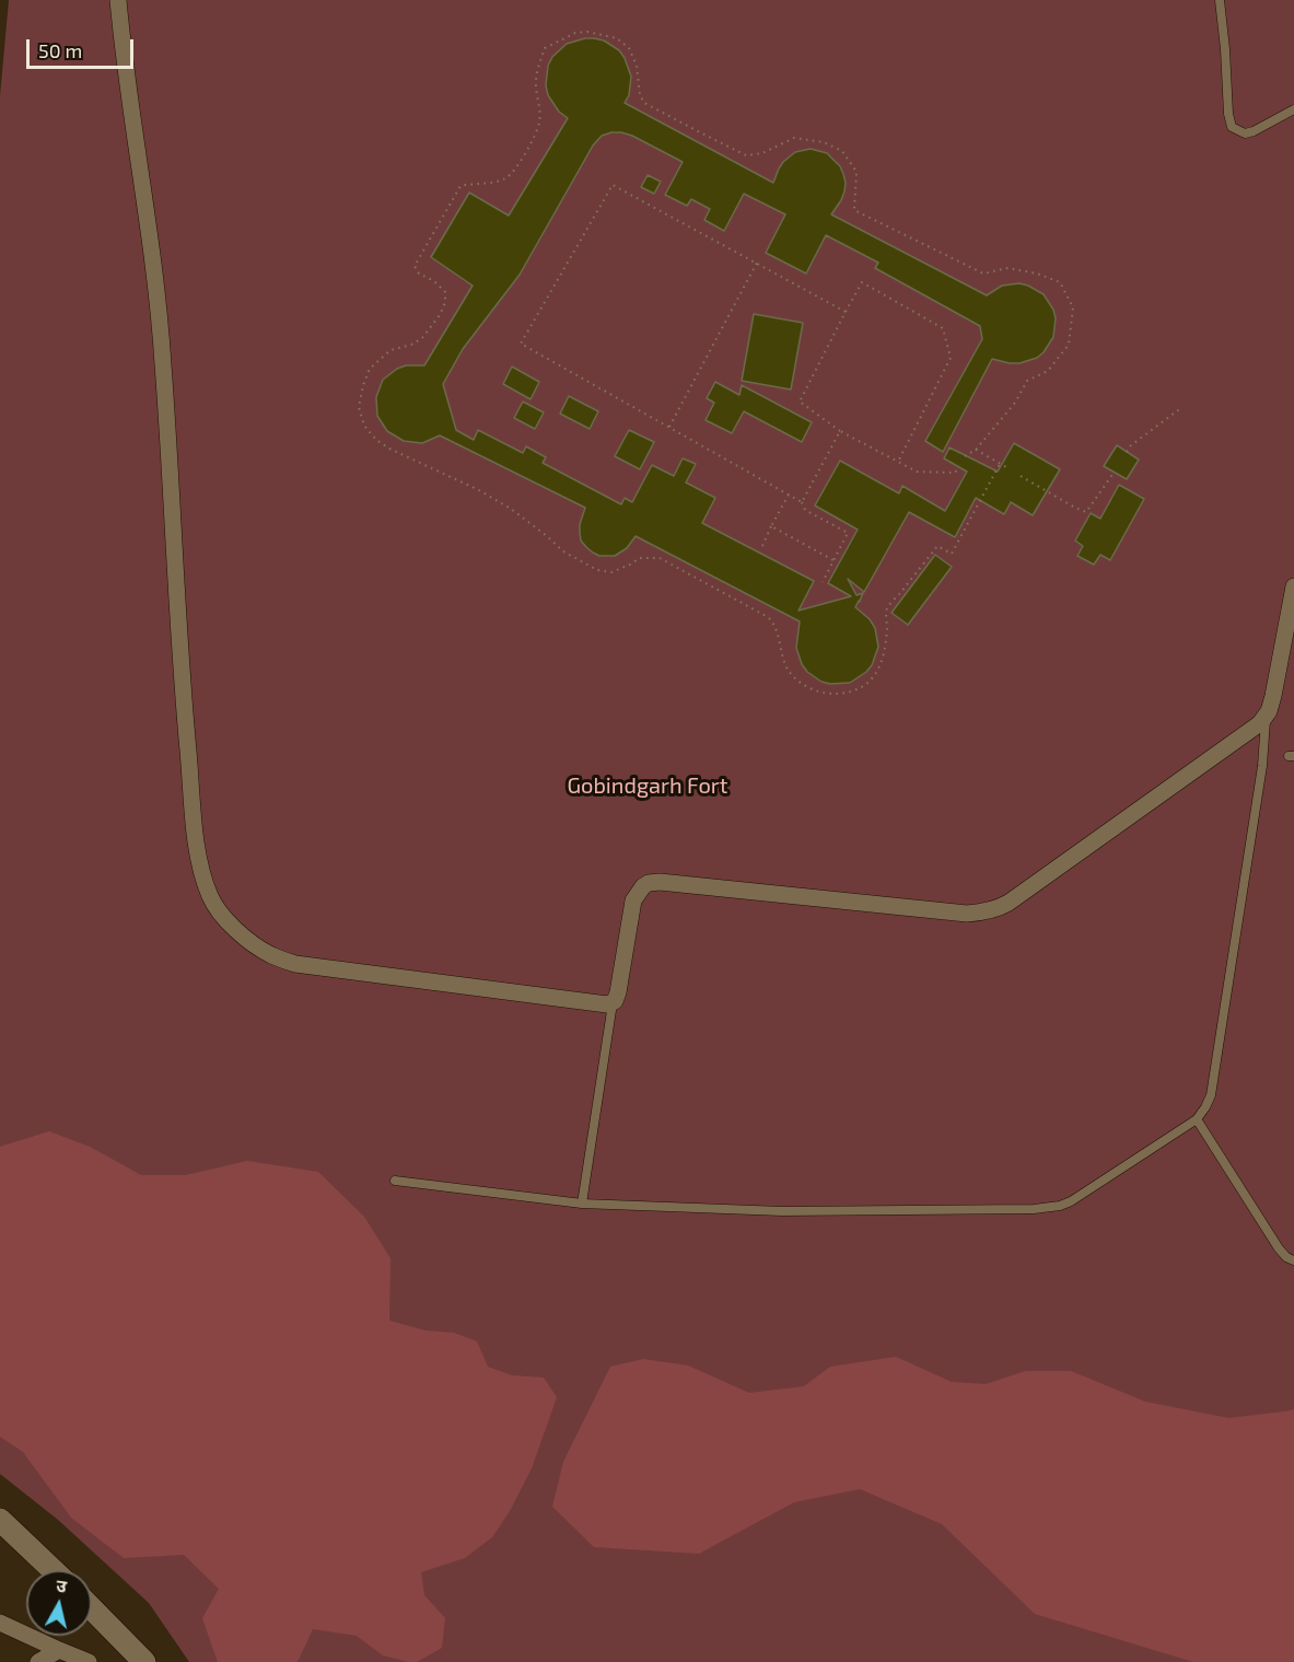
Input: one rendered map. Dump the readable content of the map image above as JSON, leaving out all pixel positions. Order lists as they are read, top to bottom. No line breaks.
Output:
{"parks":["Gobindgarh Fort"],"scale_bar":"50 m","north":"top"}
